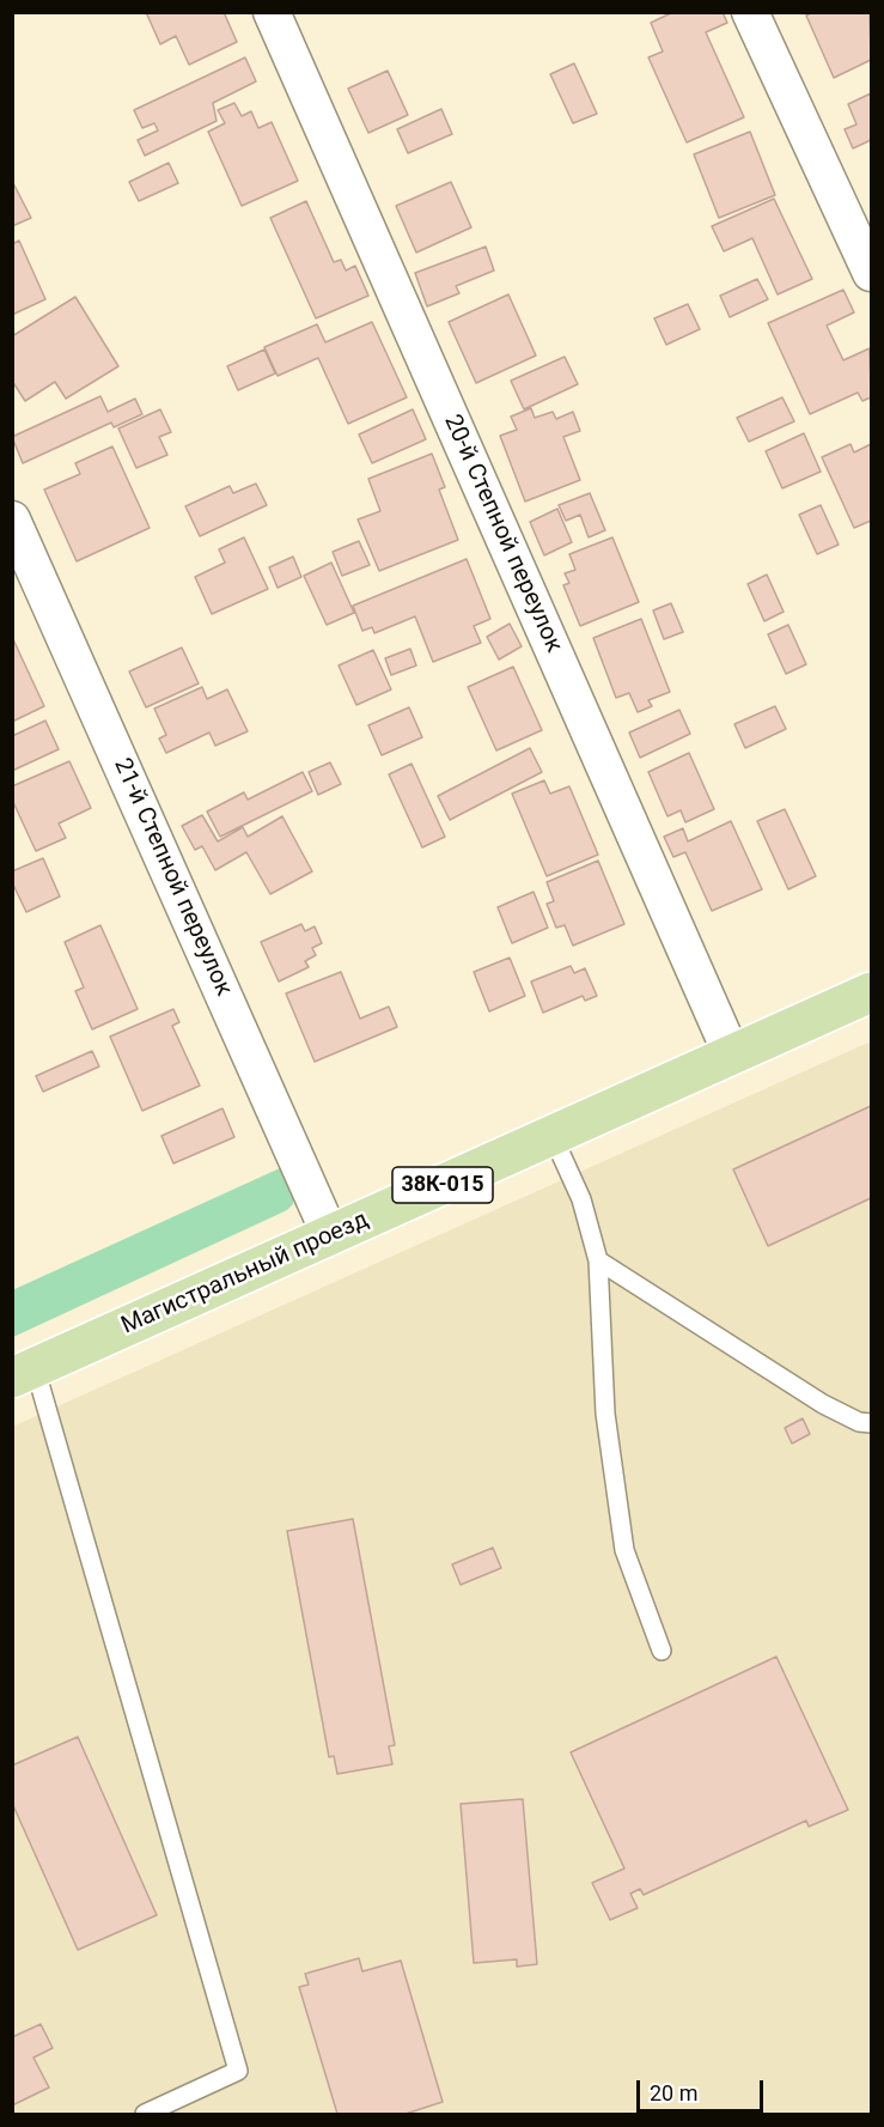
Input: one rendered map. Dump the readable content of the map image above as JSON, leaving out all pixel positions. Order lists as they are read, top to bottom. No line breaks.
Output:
{"streets":{"main road":["38К-015","Магистральный проезд"],"street":["20-й Степной переулок","21-й Степной переулок"]},"crossings":[["20-й Степной переулок","Магистральный проезд"],["21-й Степной переулок","Магистральный проезд"]],"scale_bar":"20 m"}
